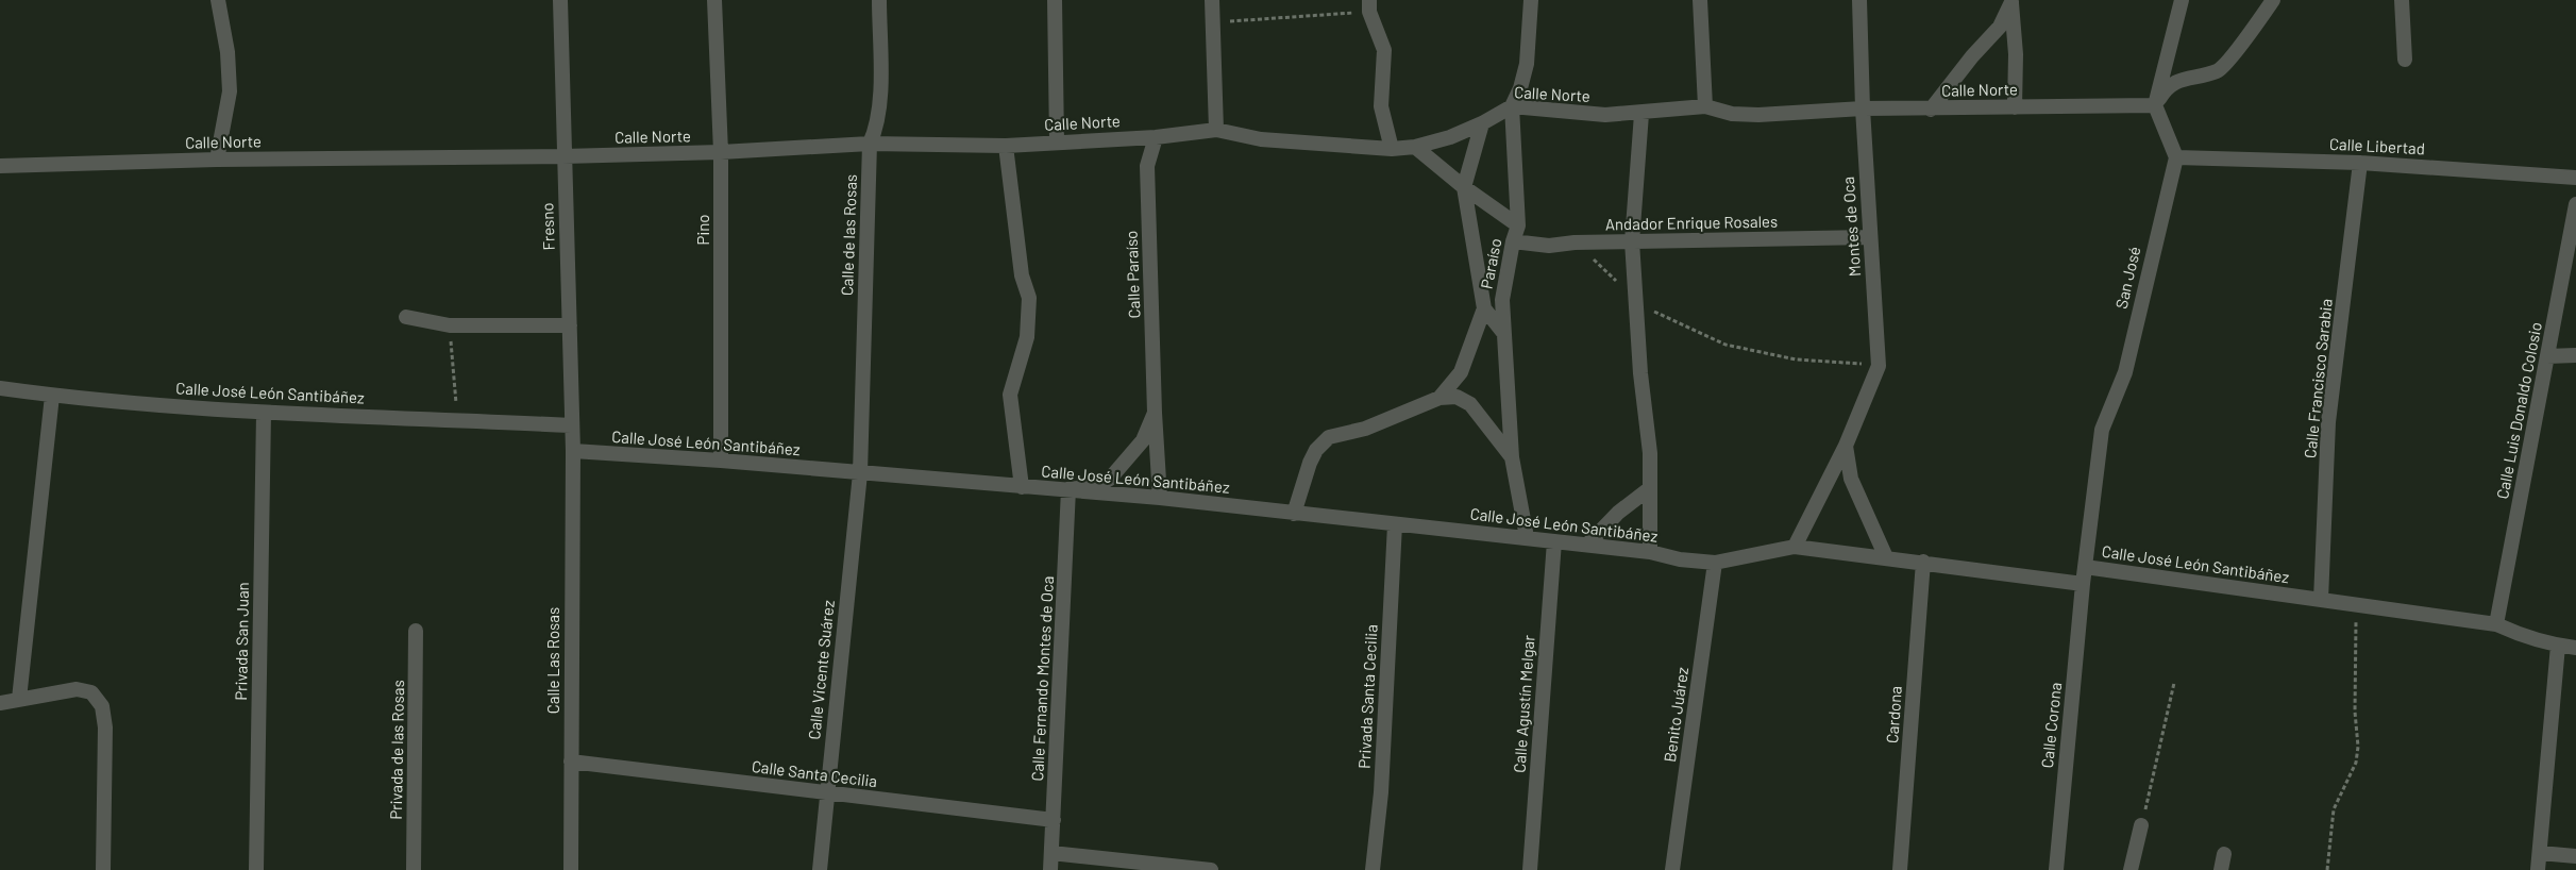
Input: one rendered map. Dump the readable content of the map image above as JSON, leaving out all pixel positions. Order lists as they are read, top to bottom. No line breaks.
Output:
{"streets":{"street":["Calle Norte","Calle Libertad","Andador Enrique Rosales","Fresno","Montes de Oca","Pino","Calle de las Rosas","Paraíso","Calle Paraíso","San José","Calle Francisco Sarabia","Calle José León Santibáñez","Calle Luis Donaldo Colosio","Privada San Juan","Calle Las Rosas","Calle Vicente Suárez","Calle Fernando Montes de Oca","Privada Santa Cecilia","Calle Agustín Melgar","Benito Juárez","Cardona","Calle Corona","Privada de las Rosas","Calle Santa Cecilia"]},"crossings":[["Calle Norte","Fresno"],["Calle Norte","Montes de Oca"],["Calle Norte","Pino"],["Calle Norte","Calle de las Rosas"],["Calle Norte","Paraíso"],["Calle Norte","Calle Paraíso"],["Calle Libertad","San José"],["Calle Libertad","Calle Francisco Sarabia"],["Andador Enrique Rosales","Montes de Oca"],["Andador Enrique Rosales","Paraíso"],["Fresno","Calle José León Santibáñez"],["Fresno","Calle Las Rosas"],["Montes de Oca","Calle José León Santibáñez"],["Pino","Calle José León Santibáñez"],["Calle de las Rosas","Calle José León Santibáñez"],["Calle de las Rosas","Calle Vicente Suárez"],["Paraíso","Calle José León Santibáñez"],["Calle Paraíso","Calle José León Santibáñez"],["Calle Paraíso","Calle Fernando Montes de Oca"],["San José","Calle José León Santibáñez"],["Calle Francisco Sarabia","Calle José León Santibáñez"],["Calle José León Santibáñez","Calle Luis Donaldo Colosio"],["Calle José León Santibáñez","Privada San Juan"],["Calle José León Santibáñez","Calle Las Rosas"],["Calle José León Santibáñez","Calle Vicente Suárez"],["Calle José León Santibáñez","Calle Fernando Montes de Oca"],["Calle José León Santibáñez","Privada Santa Cecilia"],["Calle José León Santibáñez","Calle Agustín Melgar"],["Calle José León Santibáñez","Benito Juárez"],["Calle José León Santibáñez","Cardona"],["Calle José León Santibáñez","Calle Corona"],["Calle Las Rosas","Calle Santa Cecilia"],["Calle Vicente Suárez","Calle Santa Cecilia"],["Calle Fernando Montes de Oca","Calle Santa Cecilia"]]}
